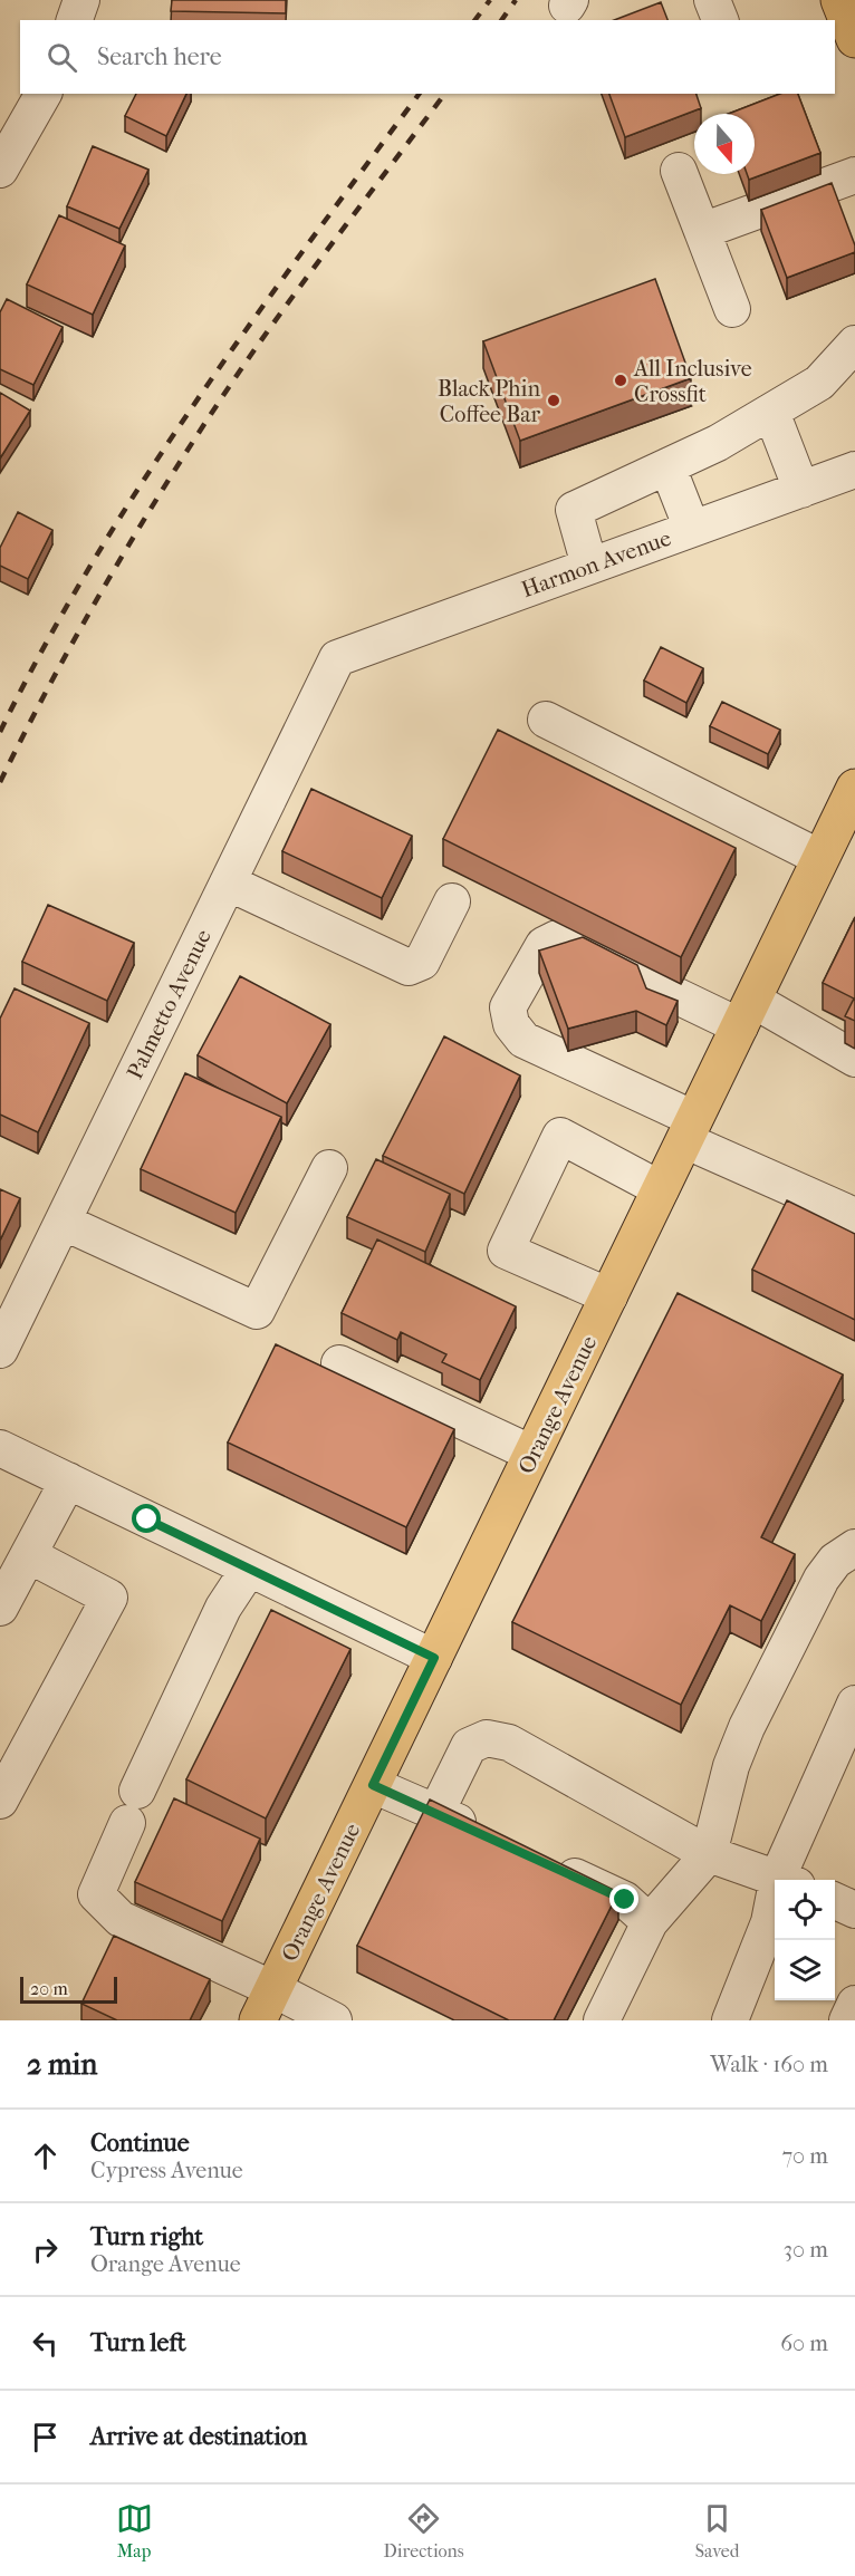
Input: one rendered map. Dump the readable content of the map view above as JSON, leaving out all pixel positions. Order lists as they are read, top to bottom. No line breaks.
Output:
{"streets":{"main road":["Orange Avenue"],"street":["Harmon Avenue","Palmetto Avenue"]},"crossings":[["Harmon Avenue","Palmetto Avenue"]],"places":["All Inclusive Crossfit","Black Phin Coffee Bar"],"scale_bar":"20 m","north":"bottom","page":{"search":"Search here","scale":"20 m","heading":["2 min","Walk · 160 m"],"list":[["Continue","Cypress Avenue","70 m"],["Turn right","Orange Avenue","30 m"],["Turn left","60 m"],"Arrive at destination"],"nav":["Map","Directions","Saved"]}}
